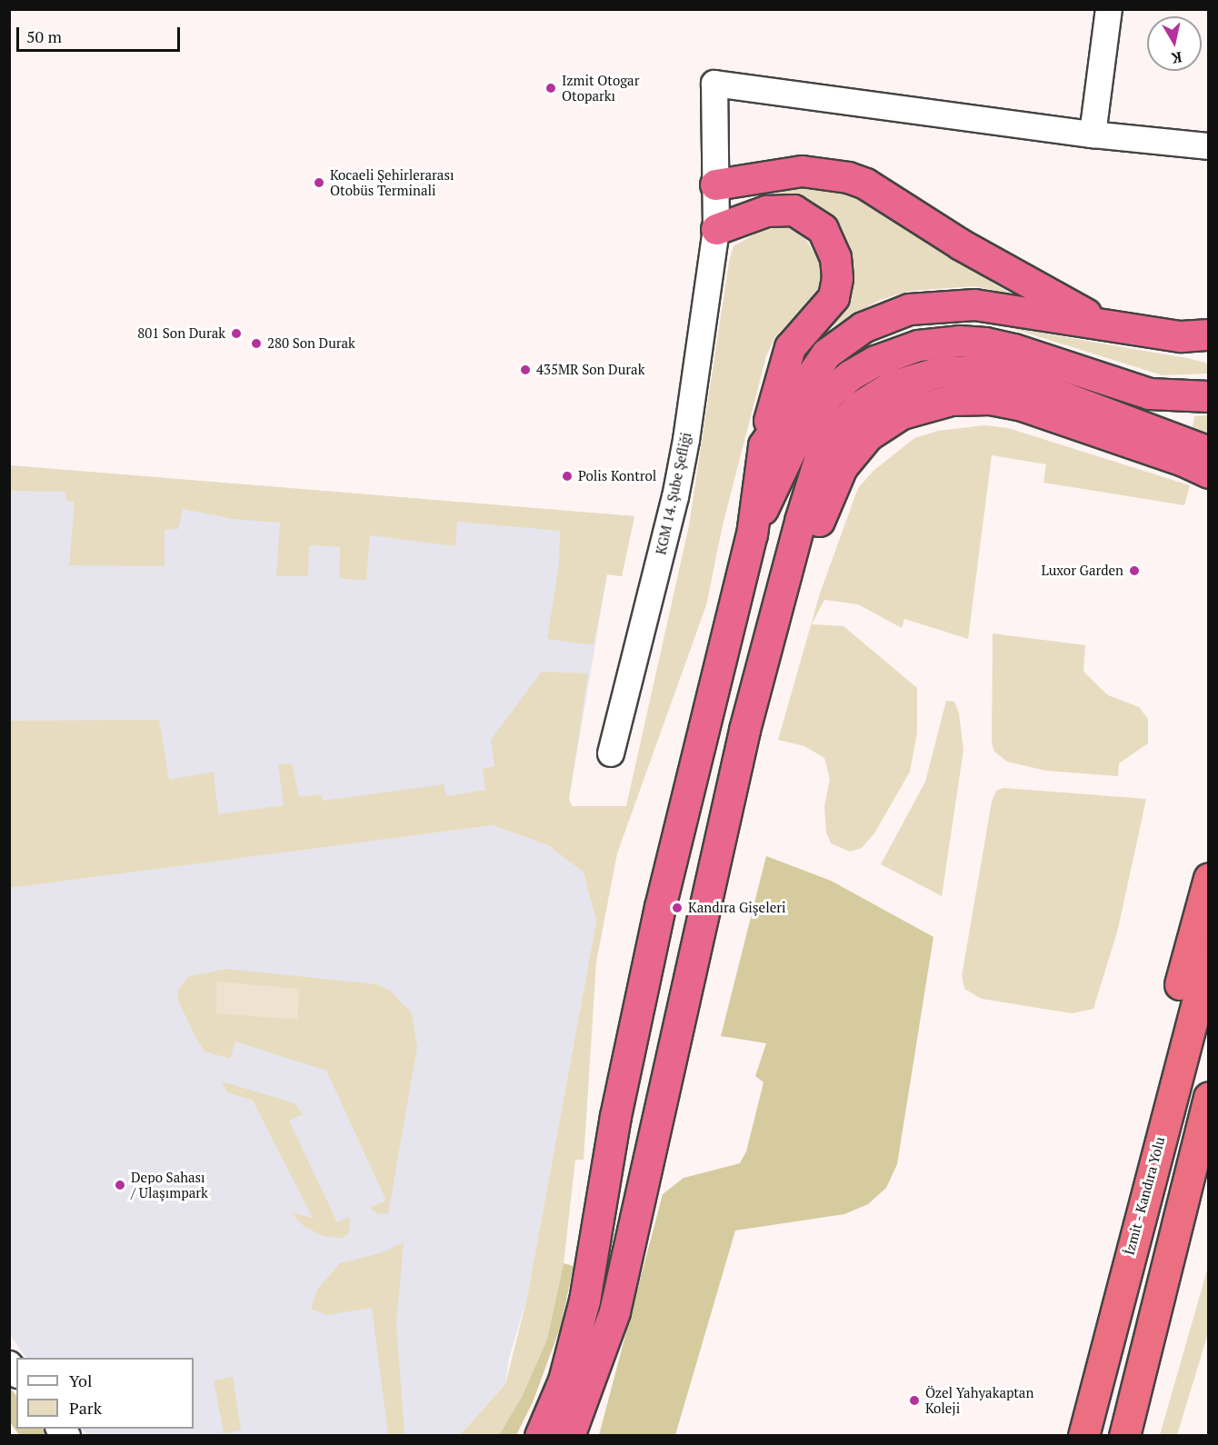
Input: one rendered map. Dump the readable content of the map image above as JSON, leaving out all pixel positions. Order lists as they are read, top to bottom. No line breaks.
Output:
{"streets":{"highway":["İzmit - Kandıra Yolu"],"street":["KGM 14. Şube Şefliği"]},"places":["Izmit Otogar Otoparkı","Kocaeli Şehirlerarası Otobüs Terminali","801 Son Durak","280 Son Durak","435MR Son Durak","Polis Kontrol","Luxor Garden","Kandıra Gişeleri","Depo Sahası / Ulaşımpark","Özel Yahyakaptan Koleji"],"legend":["Yol","Park"],"scale_bar":"50 m","north":"bottom"}
